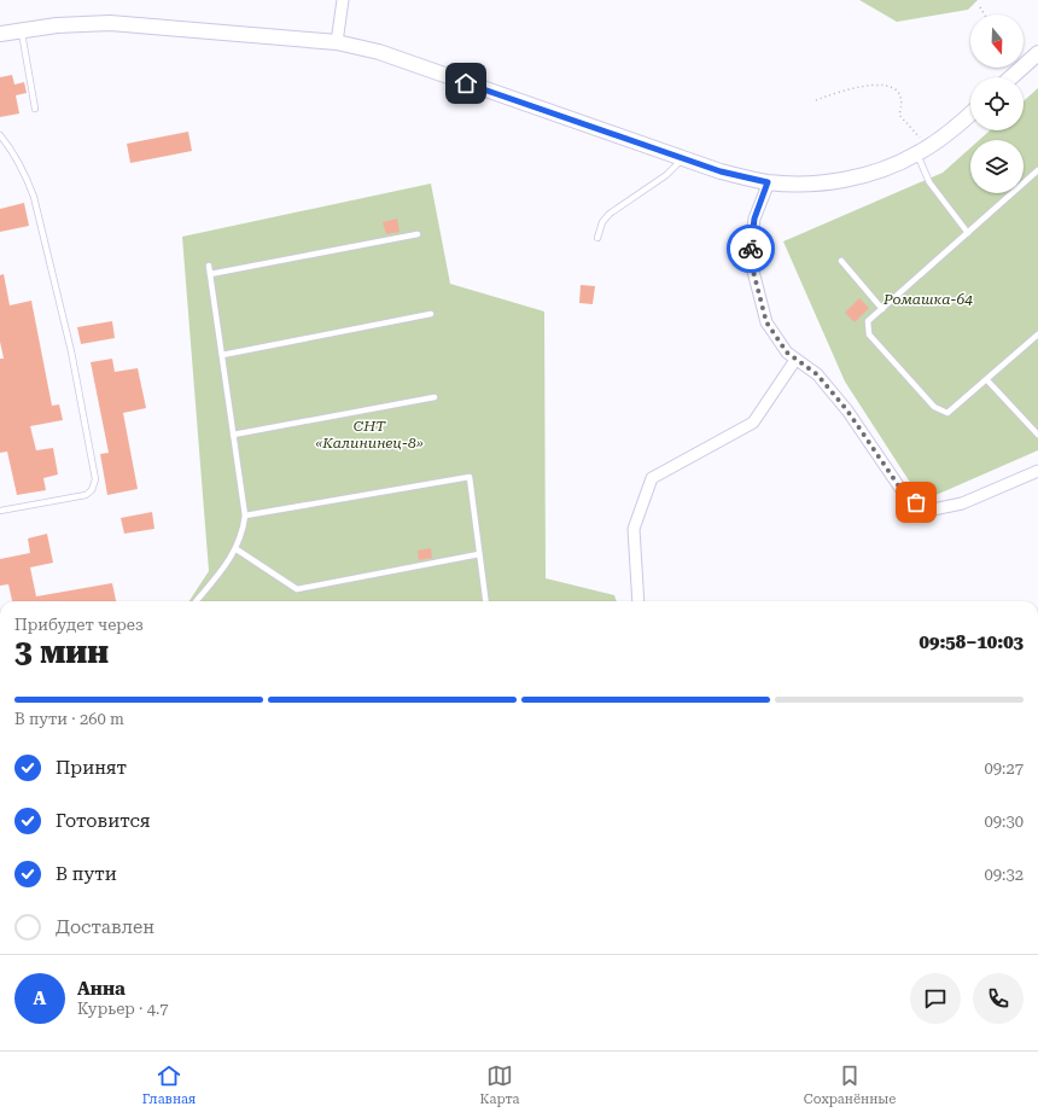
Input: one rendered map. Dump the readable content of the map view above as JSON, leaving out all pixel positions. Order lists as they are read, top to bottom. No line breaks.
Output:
{"parks":["Ромашка-64","СНТ «Калининец-8»"],"north":"bottom","page":{"heading":["3 мин","Прибудет через","09:58–10:03"],"panel":["Анна","Курьер · 4.7"],"bar":"В пути · 260 m","list":[["Принят","09:27"],["Готовится","09:30"],["В пути","09:32"],"Доставлен"],"round":"А","tabs":["Главная","Карта","Сохранённые"]}}
